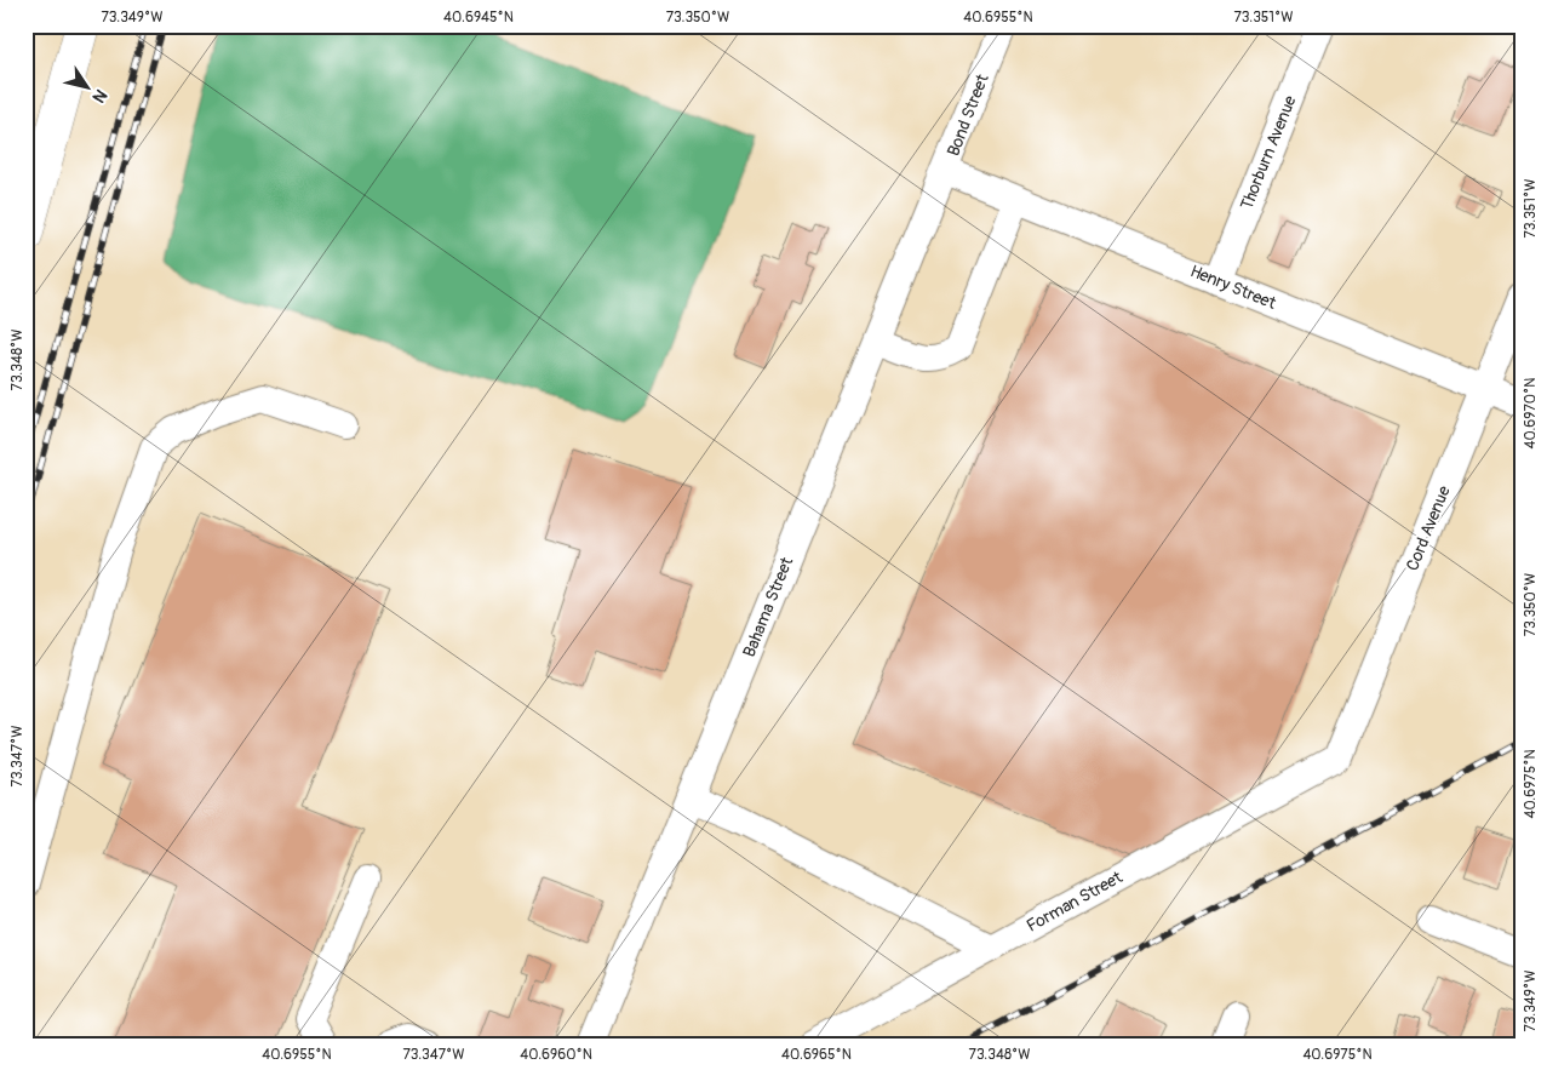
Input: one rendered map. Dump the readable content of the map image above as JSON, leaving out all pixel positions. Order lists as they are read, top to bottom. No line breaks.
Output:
{"streets":{"street":["Bond Street","Thorburn Avenue","Henry Street","Cord Avenue","Bahama Street","Forman Street"]},"crossings":[["Bond Street","Henry Street"],["Bond Street","Bahama Street"],["Thorburn Avenue","Henry Street"],["Henry Street","Cord Avenue"],["Henry Street","Bahama Street"],["Cord Avenue","Forman Street"]],"north":"bottom right","coordinates":["73.349°W","40.6945°N","73.350°W","40.6955°N","73.351°W","73.348°W","40.6970°N","73.347°W","40.6975°N","40.6960°N","40.6965°N"]}
